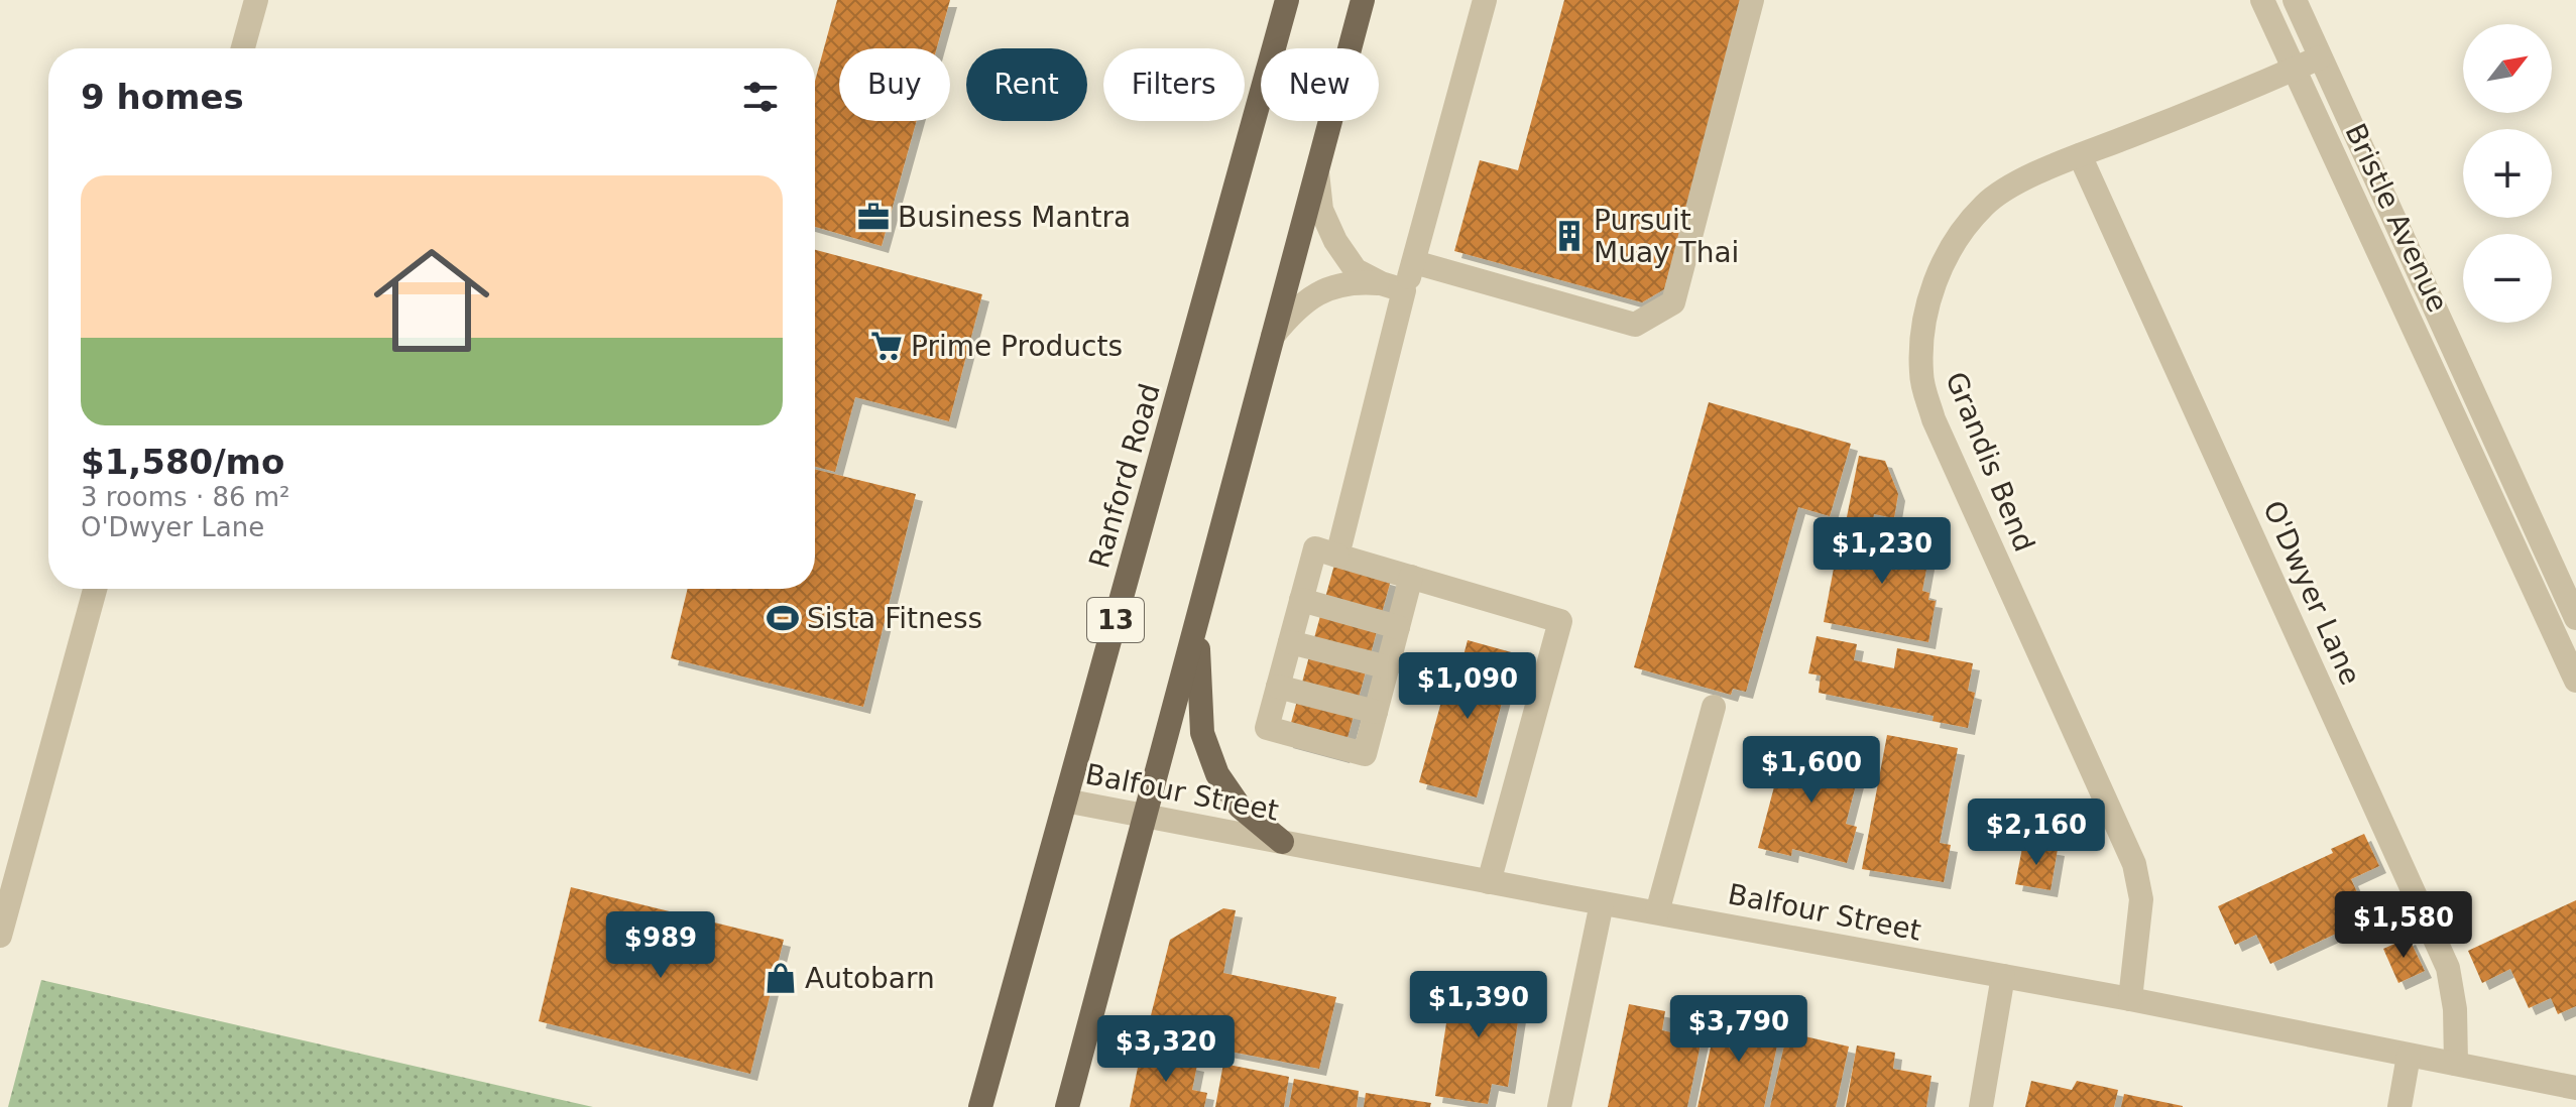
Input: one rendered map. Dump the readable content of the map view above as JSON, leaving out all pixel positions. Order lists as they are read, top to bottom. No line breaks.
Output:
{"streets":{"main road":["Ranford Road","13"],"street":["Bristle Avenue","Grandis Bend","O'Dwyer Lane","Balfour Street"]},"crossings":[["Bristle Avenue","Grandis Bend"],["Grandis Bend","O'Dwyer Lane"],["Grandis Bend","Balfour Street"],["Ranford Road","Balfour Street"],["O'Dwyer Lane","Balfour Street"]],"places":{"office":["Business Mantra"],"building":["Pursuit Muay Thai"],"supermarket":["Prime Products"],"sports":["Sista Fitness"],"shop":["Autobarn"]},"north":"top right","page":{"map_buttons":["+","−"],"chip":["Buy","Rent","Filters","New"],"heading":"9 homes","list":[{"name":"$1,580/mo","note":"3 rooms · 86 m² · O'Dwyer Lane"}],"price":["$1,230","$1,090","$1,600","$2,160","$1,580","$989","$1,390","$3,790","$3,320"]}}
